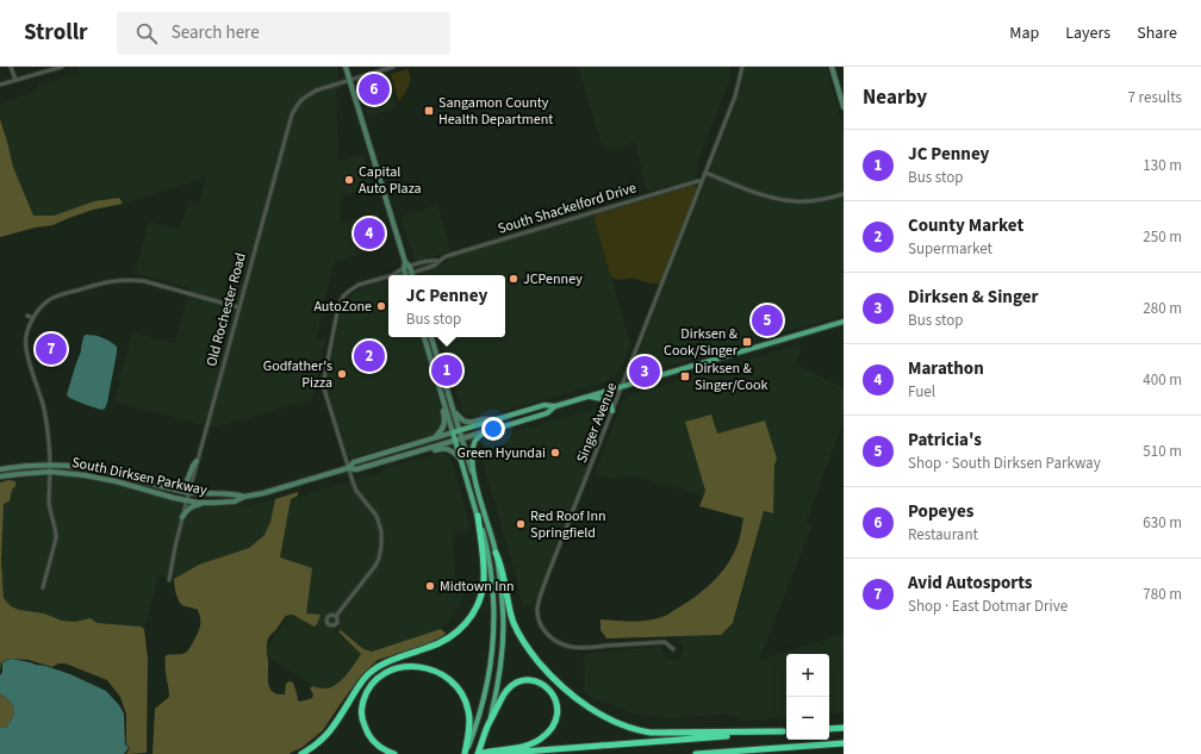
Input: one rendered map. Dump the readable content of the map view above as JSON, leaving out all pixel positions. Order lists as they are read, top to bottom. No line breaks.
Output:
{"streets":{"main road":["South Dirksen Parkway"],"street":["South Shackelford Drive","Old Rochester Road","Singer Avenue"]},"crossings":[["South Shackelford Drive","Singer Avenue"],["South Shackelford Drive","South Dirksen Parkway"],["Old Rochester Road","South Dirksen Parkway"],["Singer Avenue","South Dirksen Parkway"]],"places":{"transit":["Sangamon County Health Department","Dirksen & Cook/Singer","Dirksen & Singer/Cook"],"other":["Capital Auto Plaza","JCPenney","AutoZone","Godfather's Pizza","Green Hyundai","Red Roof Inn Springfield","Midtown Inn"]},"page":{"header":"Strollr","search":"Search here","nav":["Map","Layers","Share"],"heading":["Nearby","7 results"],"pins":["6","4","5","7","2","1","3"],"list":[{"mark":"1","name":"JC Penney","note":"Bus stop","value":"130 m"},{"mark":"2","name":"County Market","note":"Supermarket","value":"250 m"},{"mark":"3","name":"Dirksen & Singer","note":"Bus stop","value":"280 m"},{"mark":"4","name":"Marathon","note":"Fuel","value":"400 m"},{"mark":"5","name":"Patricia's","note":"Shop · South Dirksen Parkway","value":"510 m"},{"mark":"6","name":"Popeyes","note":"Restaurant","value":"630 m"},{"mark":"7","name":"Avid Autosports","note":"Shop · East Dotmar Drive","value":"780 m"}],"popup":["JC Penney","Bus stop"],"map_buttons":["+","−"]}}
